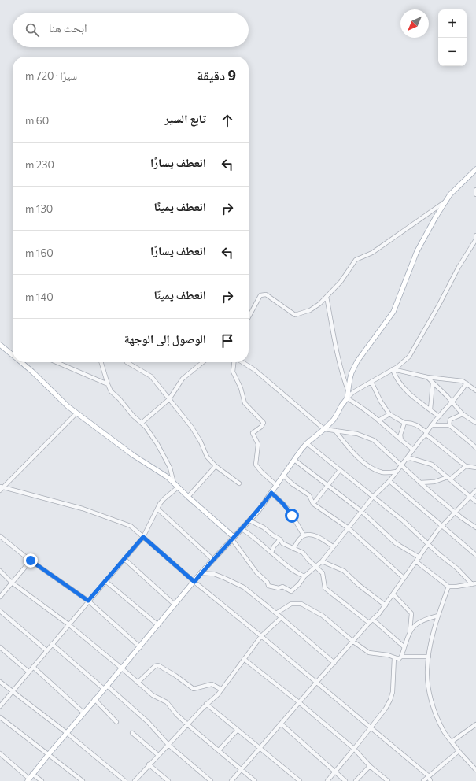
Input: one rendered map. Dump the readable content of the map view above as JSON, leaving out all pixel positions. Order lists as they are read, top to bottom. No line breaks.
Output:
{"north":"bottom left","page":{"map_buttons":["+","−"],"search":"ابحث هنا","heading":["9 دقيقة","سيرًا · 720 m"],"list":[["تابع السير","60 m"],["انعطف يسارًا","230 m"],["انعطف يمينًا","130 m"],["انعطف يسارًا","160 m"],["انعطف يمينًا","140 m"],"الوصول إلى الوجهة"]}}
